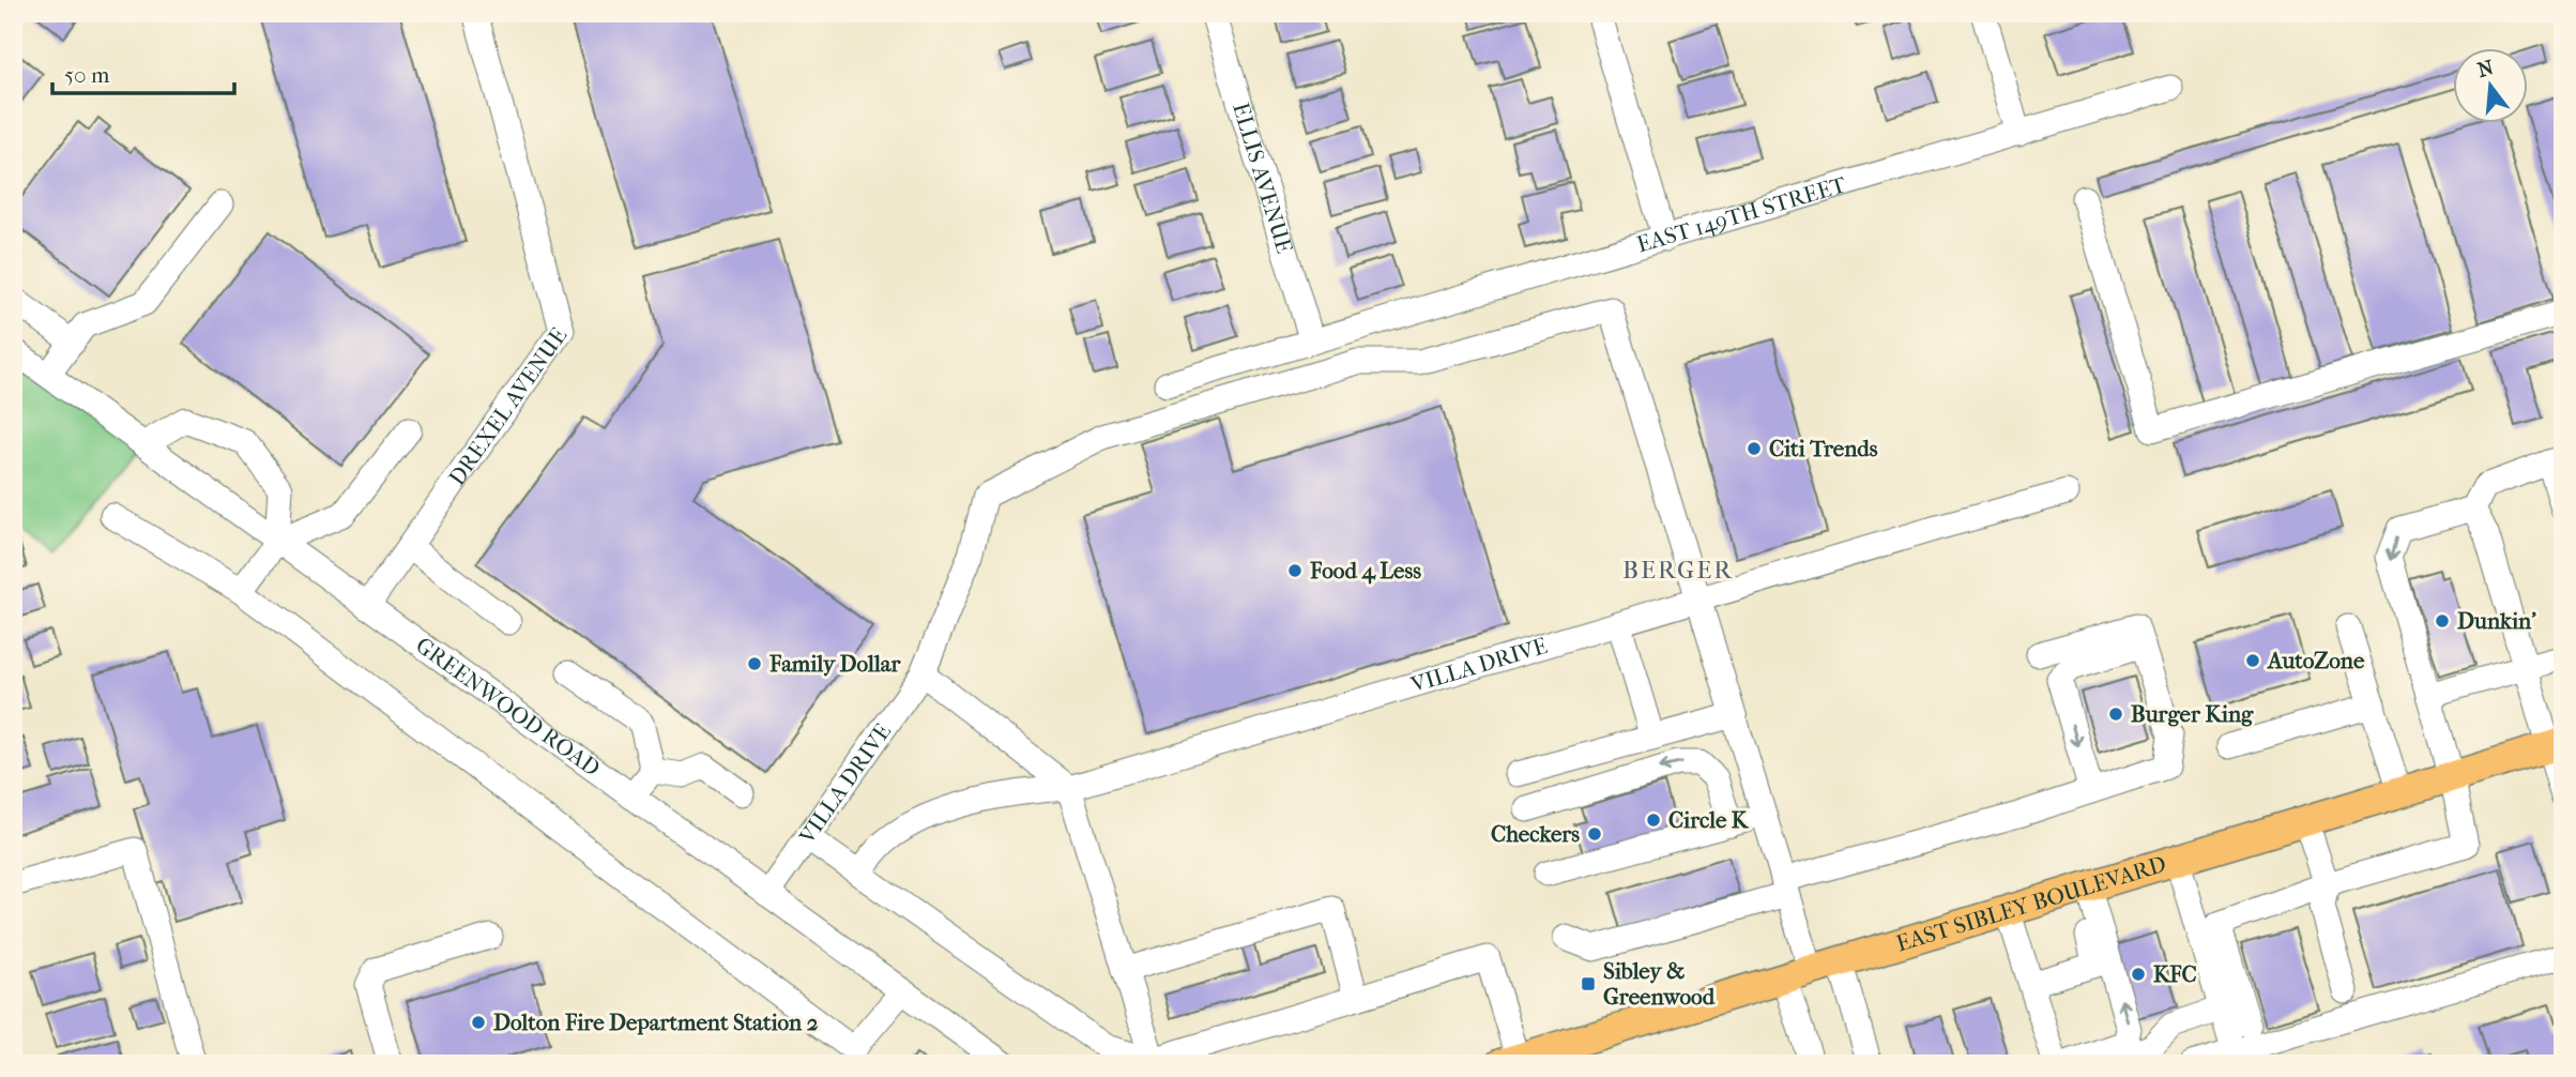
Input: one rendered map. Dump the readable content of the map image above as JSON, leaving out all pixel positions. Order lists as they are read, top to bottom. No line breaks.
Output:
{"streets":{"main road":["EAST SIBLEY BOULEVARD"],"street":["ELLIS AVENUE","EAST 149TH STREET","DREXEL AVENUE","VILLA DRIVE","GREENWOOD ROAD"]},"crossings":[["ELLIS AVENUE","EAST 149TH STREET"],["DREXEL AVENUE","GREENWOOD ROAD"],["VILLA DRIVE","GREENWOOD ROAD"]],"districts":["BERGER"],"places":{"other":["Citi Trends","Food 4 Less","Dunkin'","AutoZone","Family Dollar","Burger King","Circle K","Checkers","KFC","Dolton Fire Department Station 2"],"transit":["Sibley & Greenwood"]},"scale_bar":"50 m","north":"top"}
